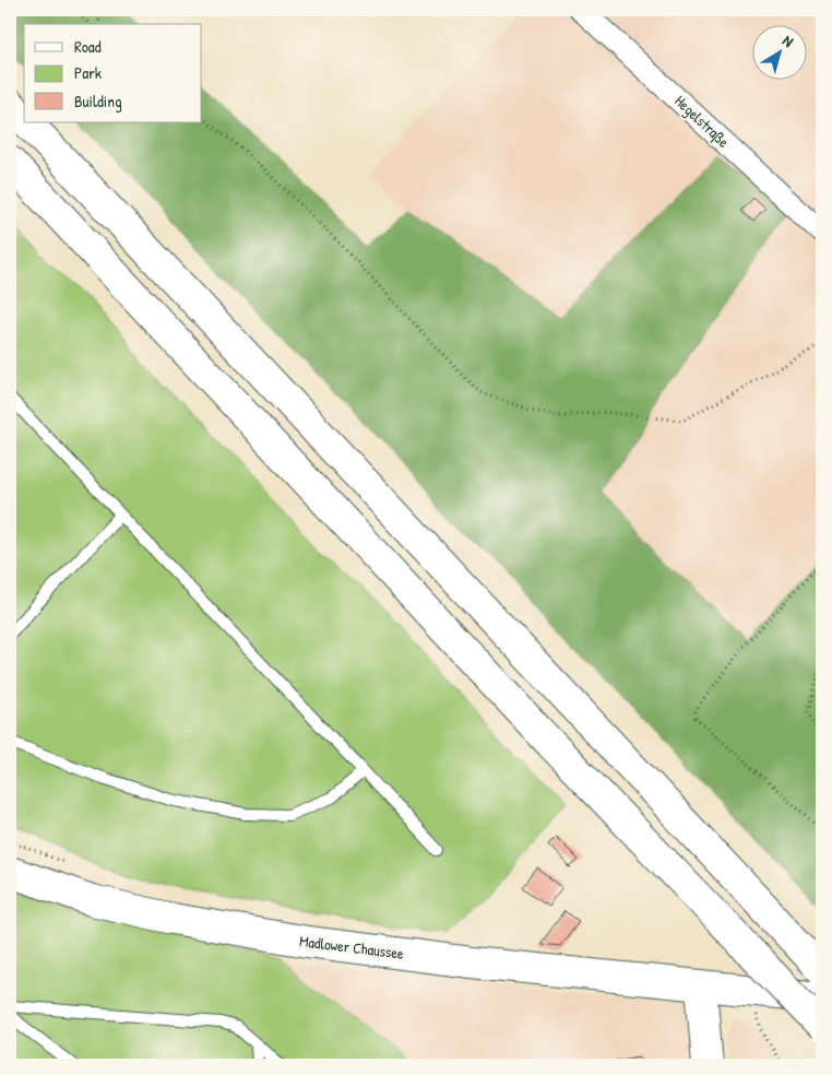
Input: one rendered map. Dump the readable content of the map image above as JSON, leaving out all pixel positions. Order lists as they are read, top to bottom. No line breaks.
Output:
{"streets":{"main road":["Madlower Chaussee"],"street":["Hegelstraße"]},"legend":["Road","Park","Building"],"north":"top right"}
